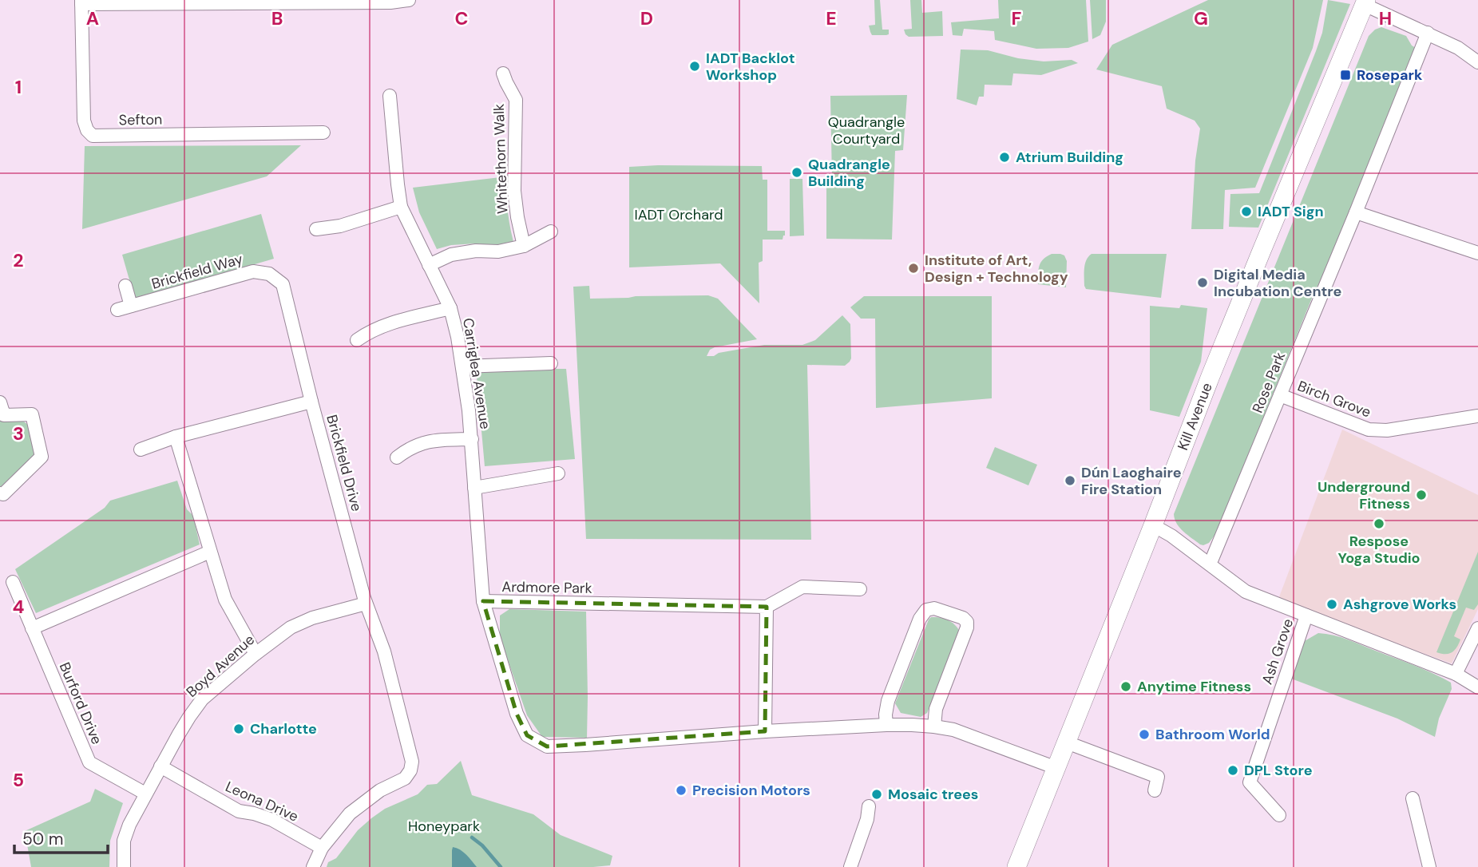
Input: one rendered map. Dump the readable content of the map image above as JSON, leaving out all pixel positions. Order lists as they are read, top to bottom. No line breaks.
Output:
{"streets":{"main road":["Kill Avenue"],"street":["Sefton","Whitethorn Walk","Brickfield Way","Carriglea Avenue","Rose Park","Birch Grove","Brickfield Drive","Ardmore Park","Ash Grove","Boyd Avenue","Burford Drive","Leona Drive"]},"crossings":[["Brickfield Way","Brickfield Drive"],["Carriglea Avenue","Ardmore Park"],["Rose Park","Birch Grove"],["Rose Park","Ash Grove"],["Kill Avenue","Ardmore Park"],["Kill Avenue","Ash Grove"],["Brickfield Drive","Boyd Avenue"],["Brickfield Drive","Leona Drive"],["Boyd Avenue","Burford Drive"],["Boyd Avenue","Leona Drive"]],"parks":["Quadrangle Courtyard","IADT Orchard","Honeypark"],"places":{"other":["IADT Backlot Workshop","Atrium Building","Quadrangle Building","IADT Sign","Institute of Art, Design + Technology","Digital Media Incubation Centre","Dún Laoghaire Fire Station","Underground Fitness","Respose Yoga Studio","Ashgrove Works","Anytime Fitness","Charlotte","Bathroom World","DPL Store","Precision Motors","Mosaic trees"],"transit":["Rosepark"]},"scale_bar":"50 m","grid":{"columns":["A","B","C","D","E","F","G","H"],"rows":["1","2","3","4","5"]}}
